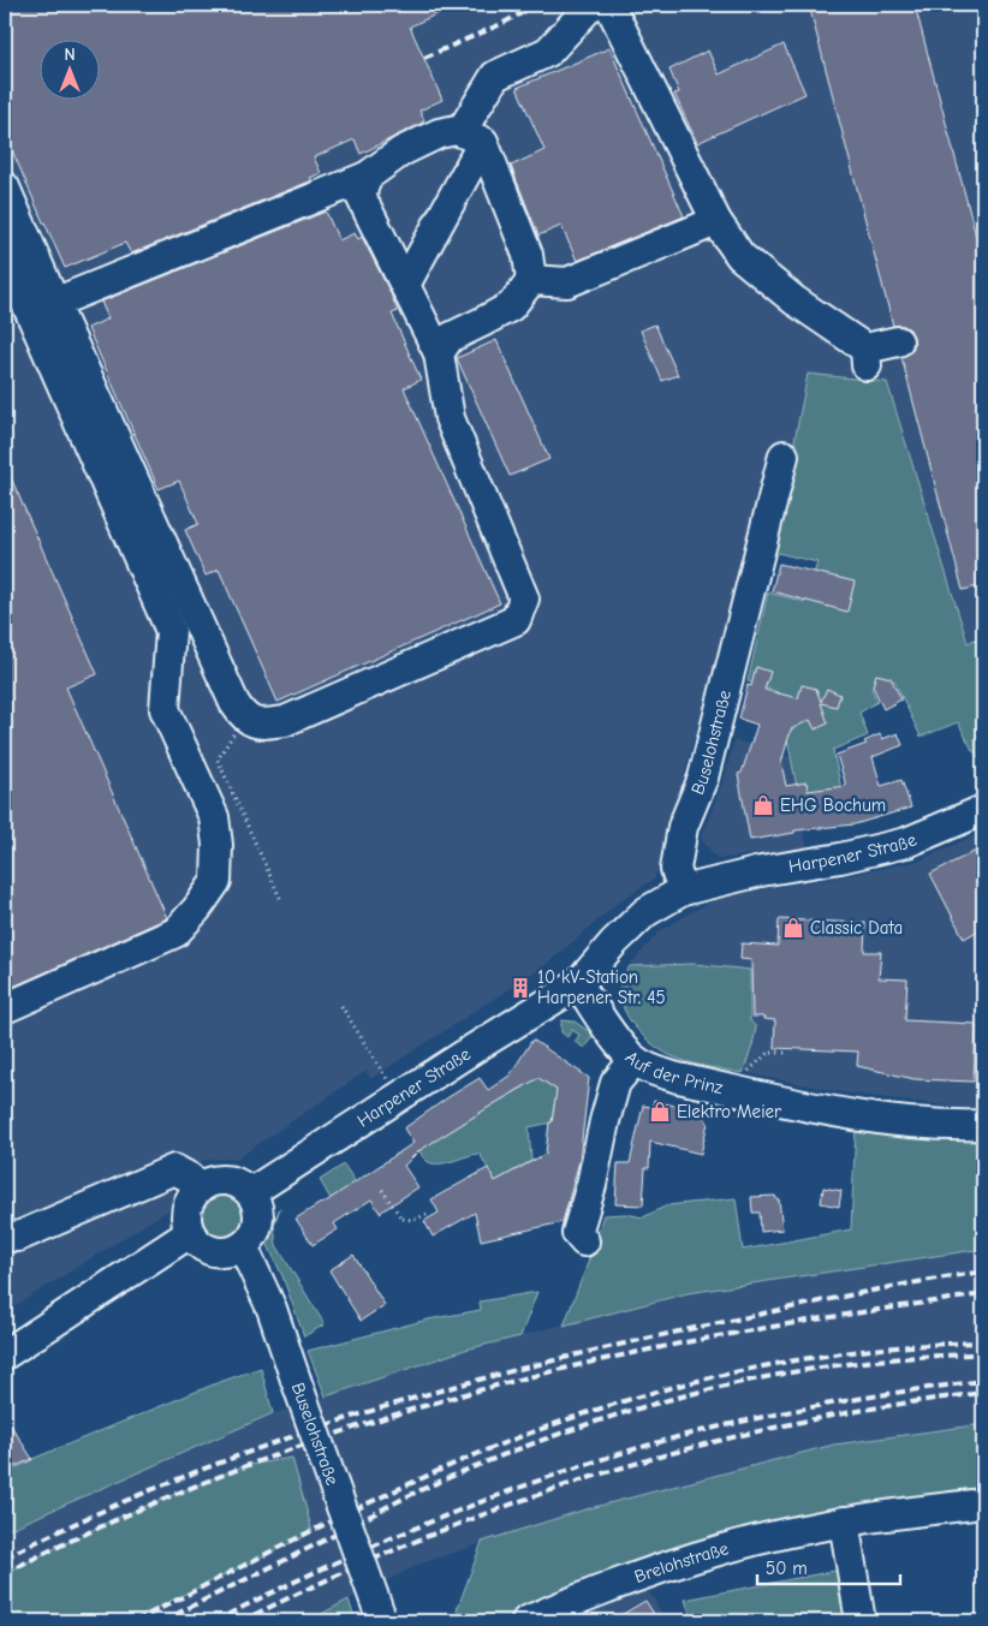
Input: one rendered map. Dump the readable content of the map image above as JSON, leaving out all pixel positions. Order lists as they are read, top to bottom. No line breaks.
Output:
{"streets":{"street":["Buselohstraße","Harpener Straße","Auf der Prinz","Brelohstraße"]},"crossings":[["Buselohstraße","Harpener Straße"],["Harpener Straße","Auf der Prinz"]],"places":{"shop":["EHG Bochum","Classic Data","Elektro Meier"],"building":["10 kV-Station Harpener Str. 45"]},"scale_bar":"50 m","north":"top"}
